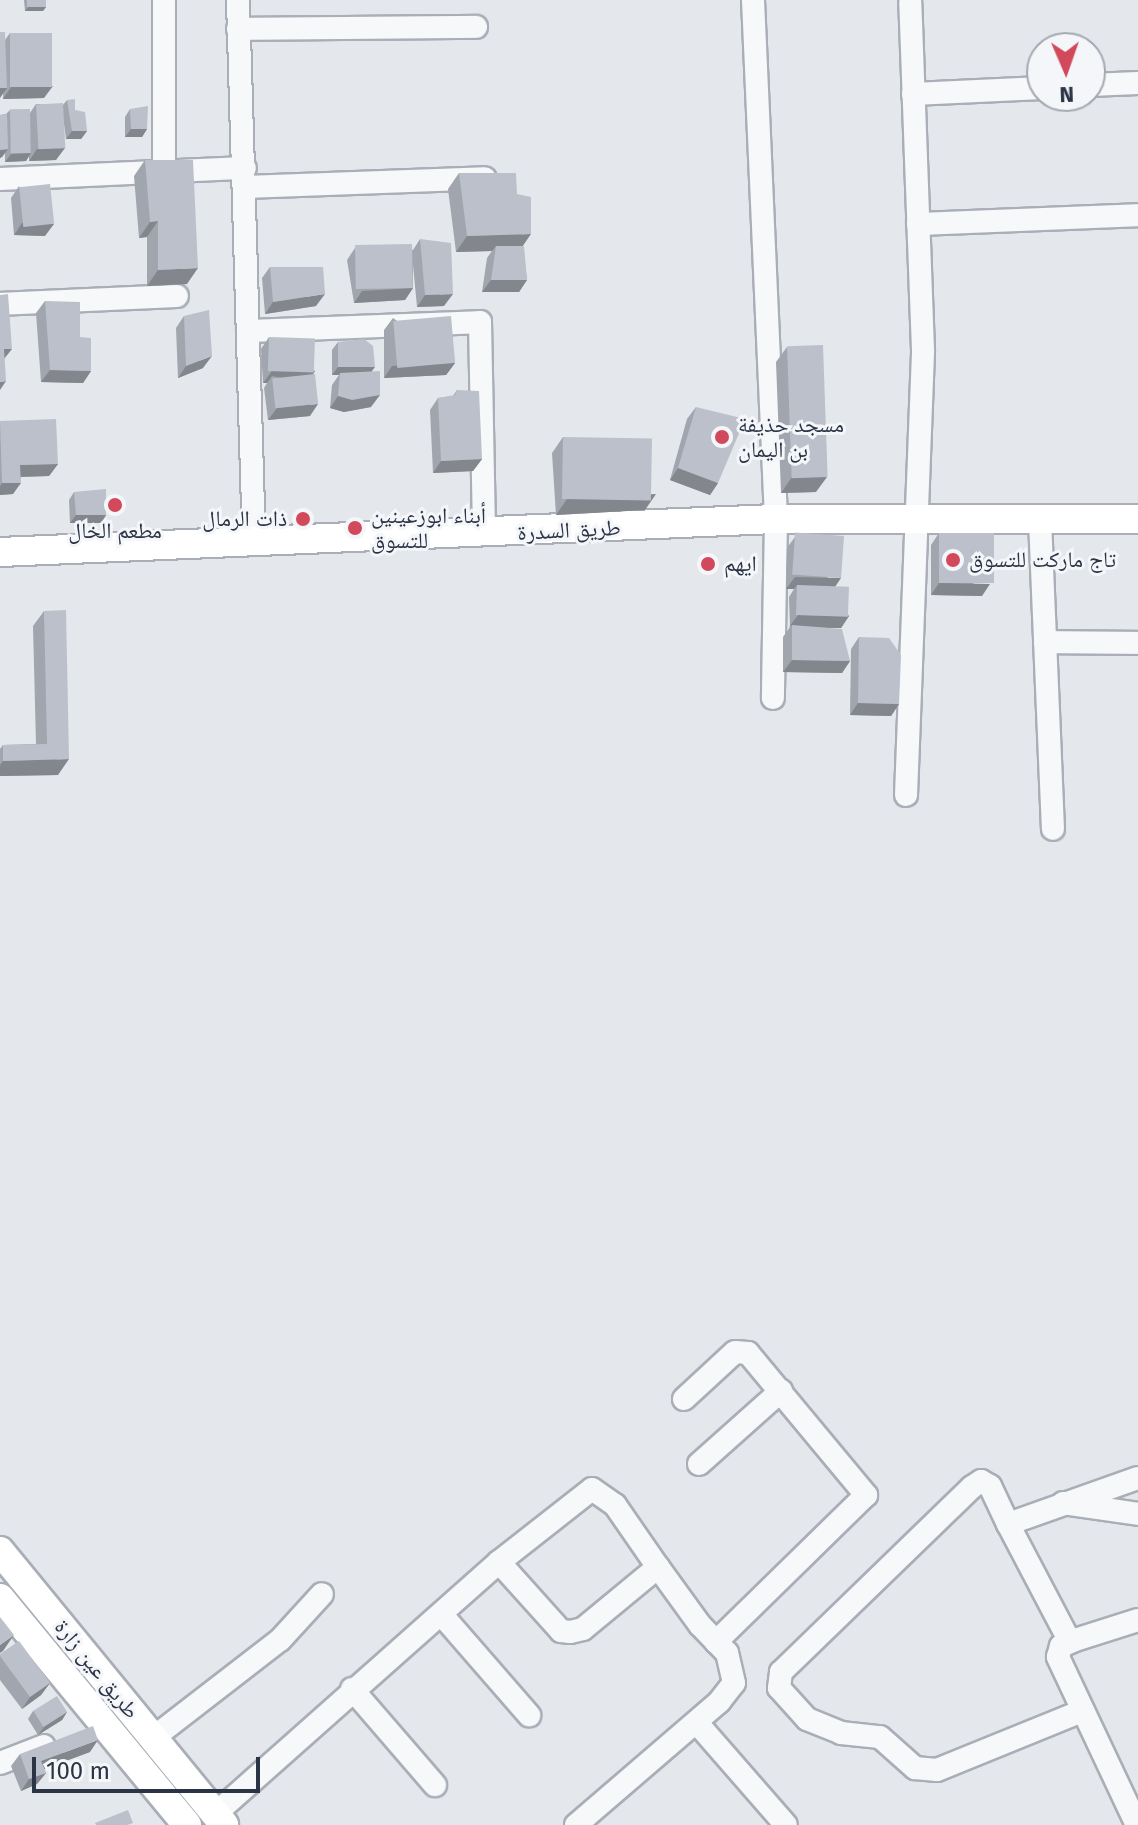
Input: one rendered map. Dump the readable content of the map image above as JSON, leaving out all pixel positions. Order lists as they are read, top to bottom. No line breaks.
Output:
{"streets":{"main road":["طريق السدرة","طريق عين زارة"]},"places":["مسجد حذيفة بن اليمان","مطعم الخال","ذات الرمال","أبناء ابوزعينين للتسوق","تاج ماركت للتسوق","ايهم"],"scale_bar":"100 m","north":"bottom"}
